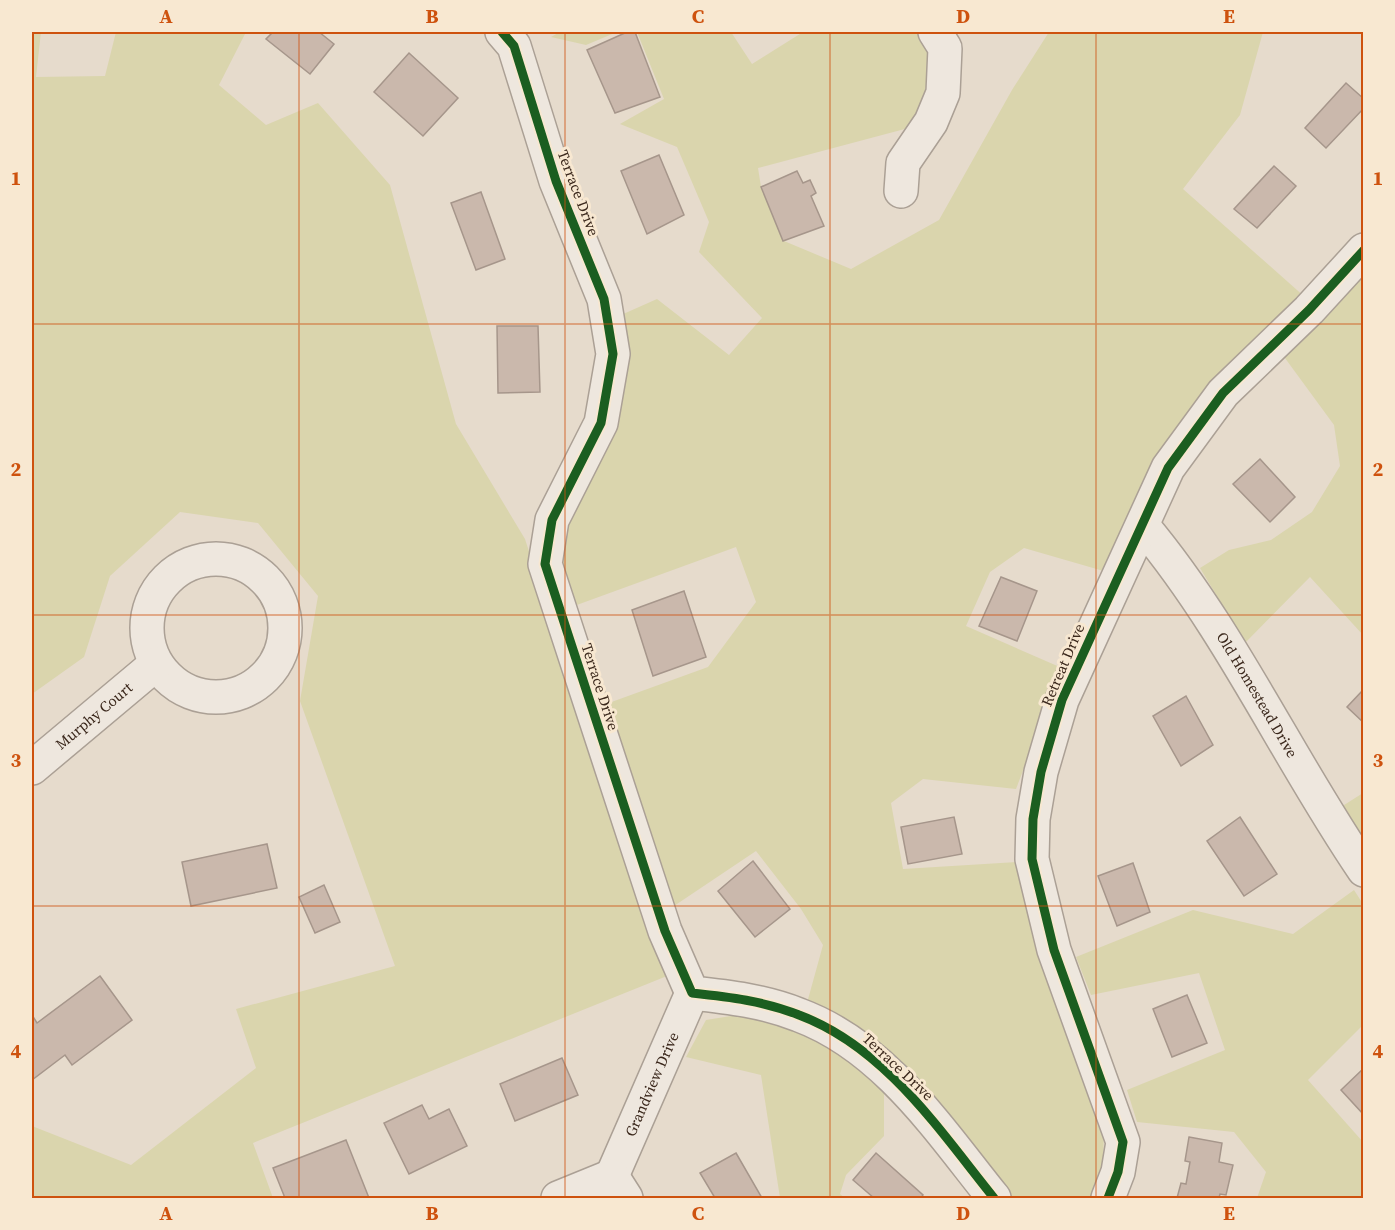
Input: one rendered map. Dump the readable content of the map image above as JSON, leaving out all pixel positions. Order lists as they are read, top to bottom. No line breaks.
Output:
{"streets":{"street":["Terrace Drive","Retreat Drive","Old Homestead Drive","Murphy Court","Grandview Drive"]},"crossings":[["Terrace Drive","Grandview Drive"],["Retreat Drive","Old Homestead Drive"]],"grid":{"columns":["A","B","C","D","E"],"rows":["1","2","3","4"]}}
